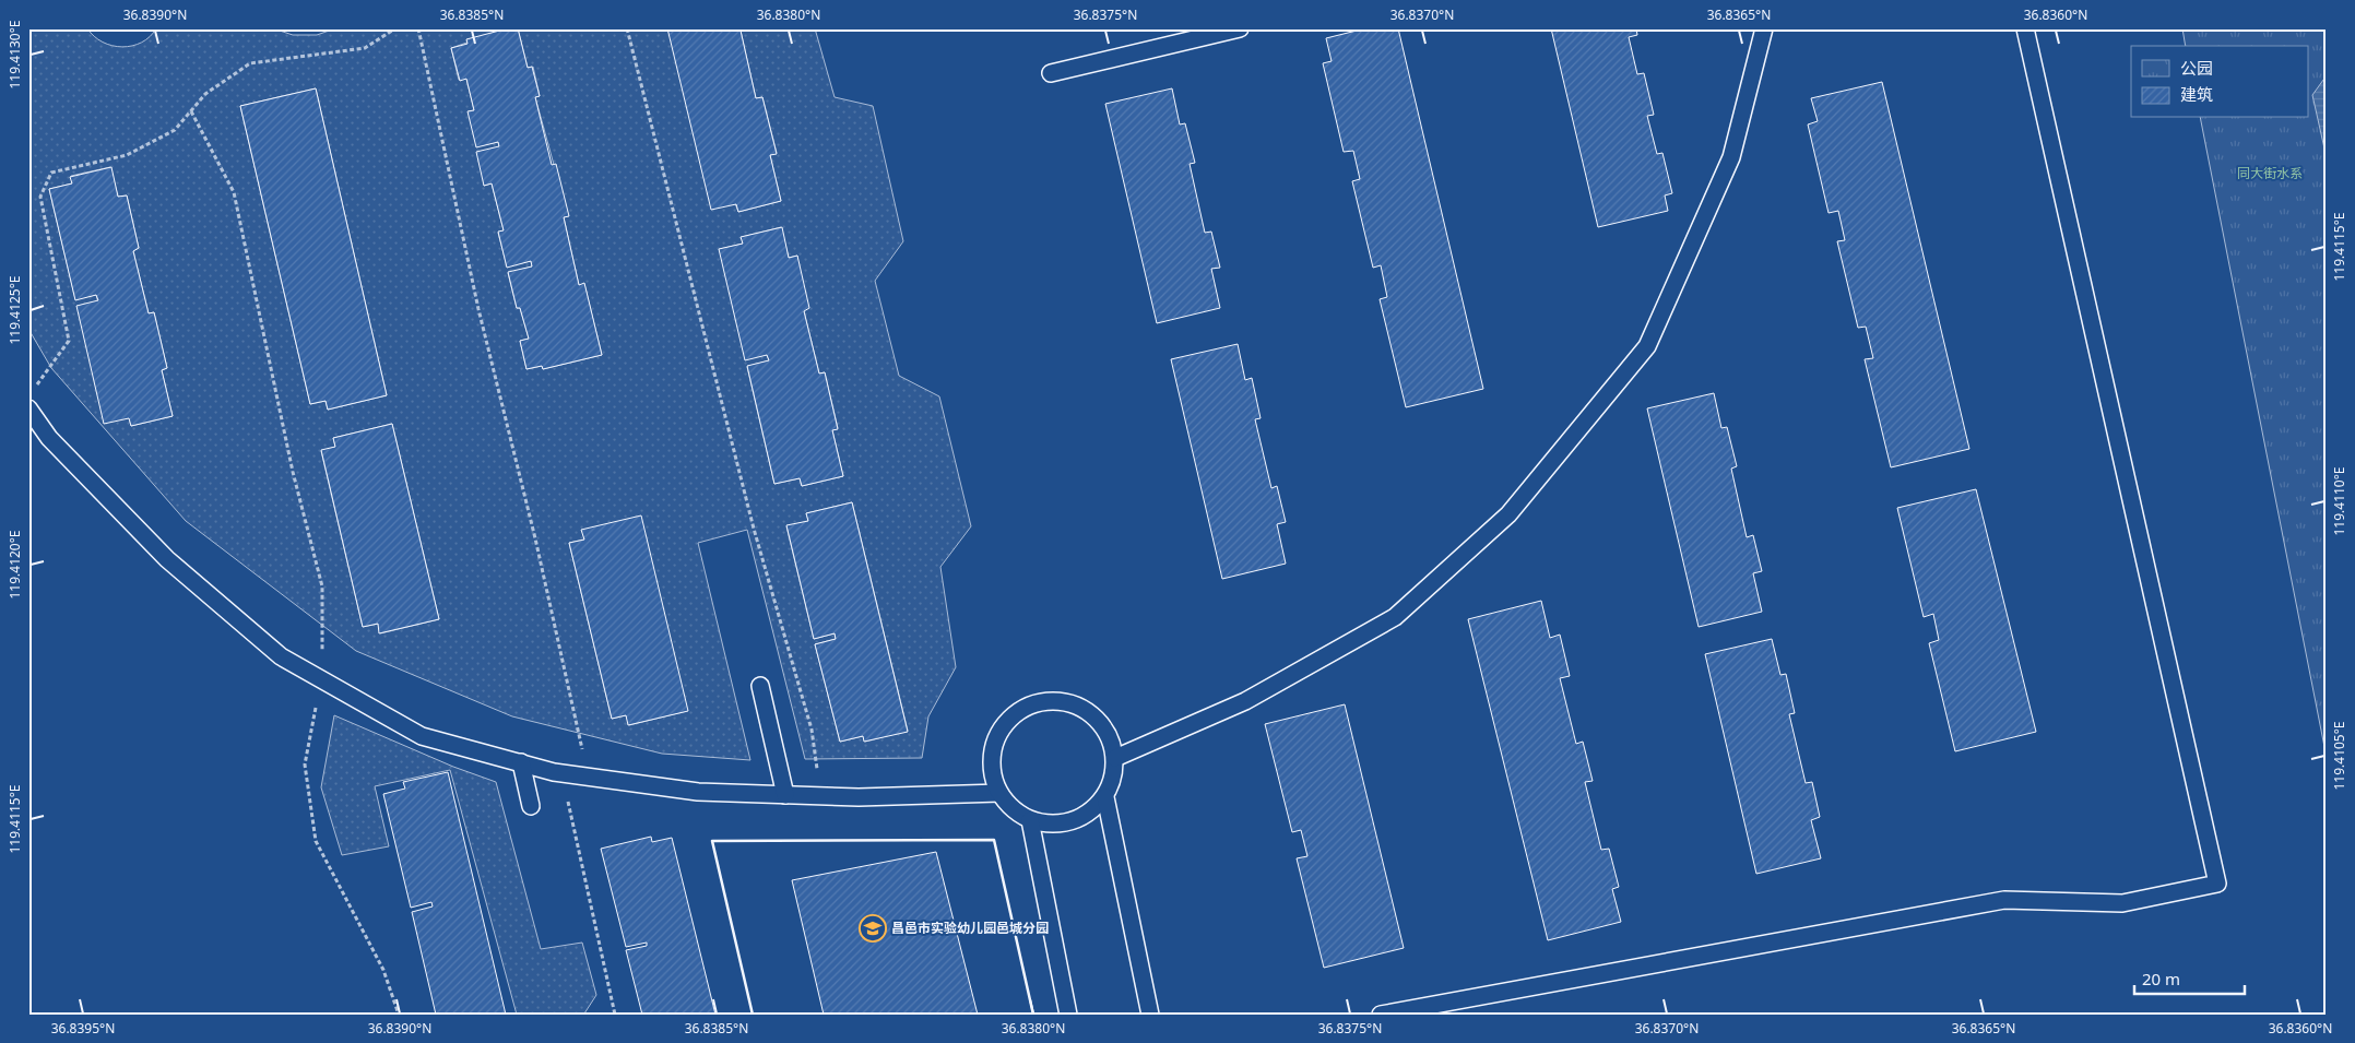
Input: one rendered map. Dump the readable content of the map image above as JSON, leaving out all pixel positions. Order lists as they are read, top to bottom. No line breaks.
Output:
{"parks":["同大街水系"],"places":{"school or university":["昌邑市实验幼儿园邑城分园"]},"legend":["公园","建筑"],"scale_bar":"20 m","coordinates":["36.8390°N","36.8385°N","36.8380°N","36.8375°N","36.8370°N","36.8365°N","36.8360°N","119.4130°E","119.4115°E","119.4125°E","119.4110°E","119.4120°E","119.4105°E","36.8395°N"]}
